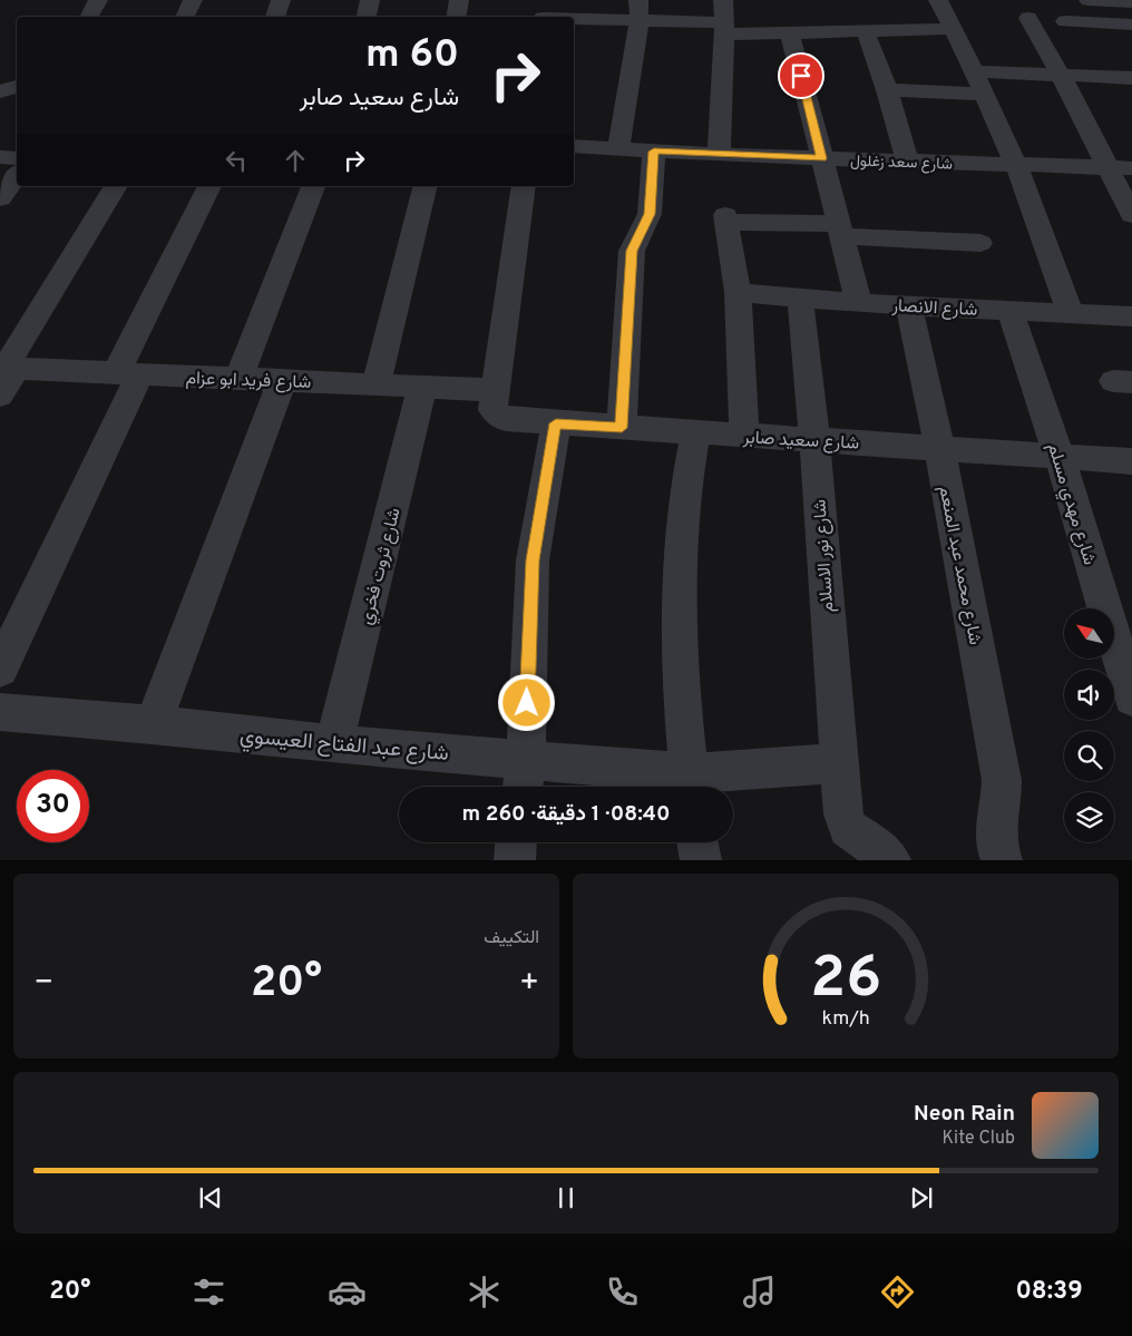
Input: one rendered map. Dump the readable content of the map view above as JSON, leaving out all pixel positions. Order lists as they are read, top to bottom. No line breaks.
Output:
{"streets":{"street":["شارع سعد زغلول","شارع الانصار","شارع فريد ابو عزام","شارع سعيد صابر","شارع مهدي مسلم","شارع نور الاسلام","شارع محمد عبد المنعم","شارع ثروت فخري","شارع عبد الفتاح العيسوي"]},"crossings":[["شارع الانصار","شارع مهدي مسلم"],["شارع الانصار","شارع نور الاسلام"],["شارع الانصار","شارع محمد عبد المنعم"],["شارع فريد ابو عزام","شارع سعيد صابر"],["شارع فريد ابو عزام","شارع ثروت فخري"],["شارع سعيد صابر","شارع مهدي مسلم"],["شارع سعيد صابر","شارع نور الاسلام"],["شارع سعيد صابر","شارع محمد عبد المنعم"],["شارع نور الاسلام","شارع عبد الفتاح العيسوي"],["شارع ثروت فخري","شارع عبد الفتاح العيسوي"]],"north":"top left","page":{"turn":["60 m","شارع سعيد صابر"],"limit":"30","trip":"08:40 · 1 دقيقة · 260 m","tile":"التكييف","heat":["−","20°","+"],"song":["Neon Rain","Kite Club"],"tabs":["08:39","20°"],"gauge":["26","km/h"]}}
